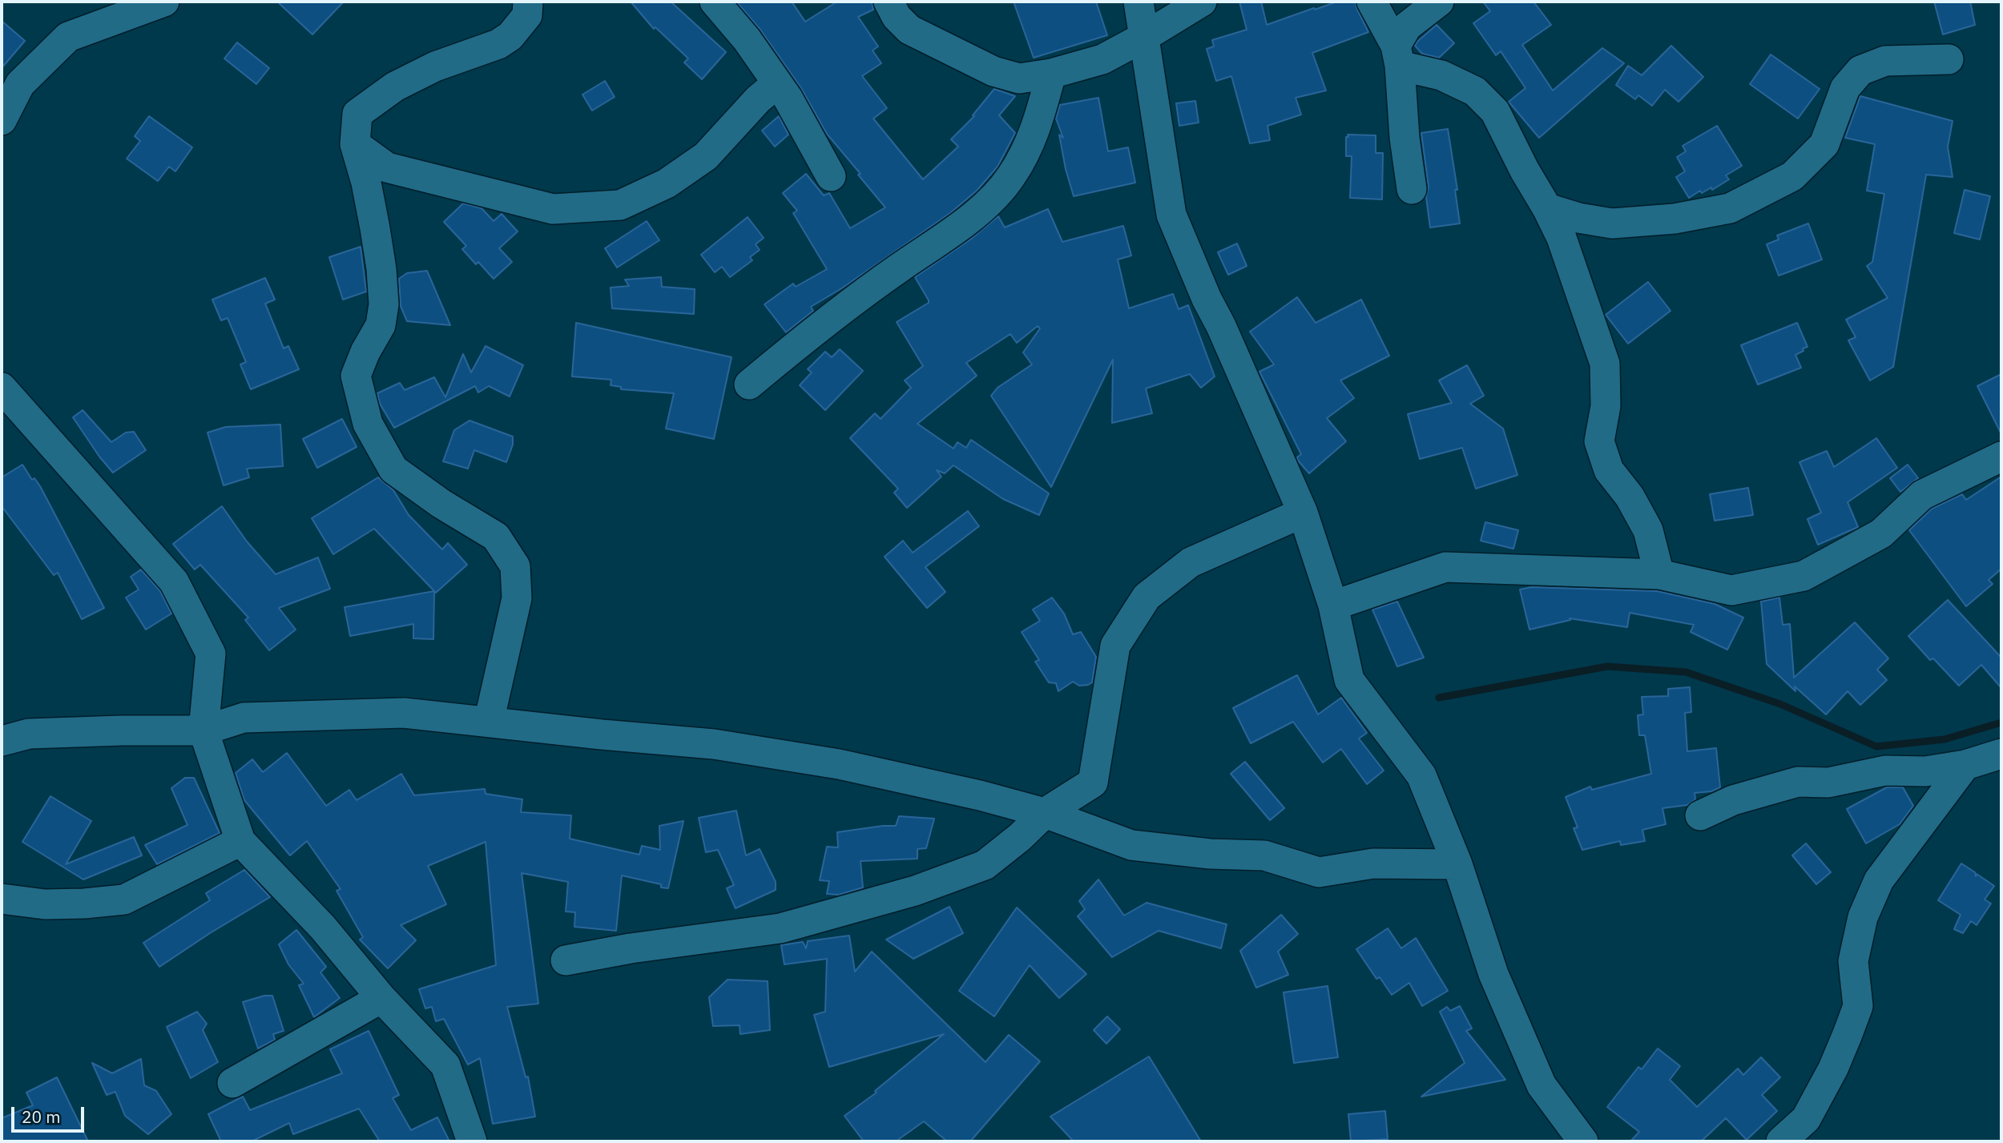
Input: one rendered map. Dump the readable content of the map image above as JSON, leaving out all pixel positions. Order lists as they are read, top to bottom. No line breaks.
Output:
{"scale_bar":"20 m"}
